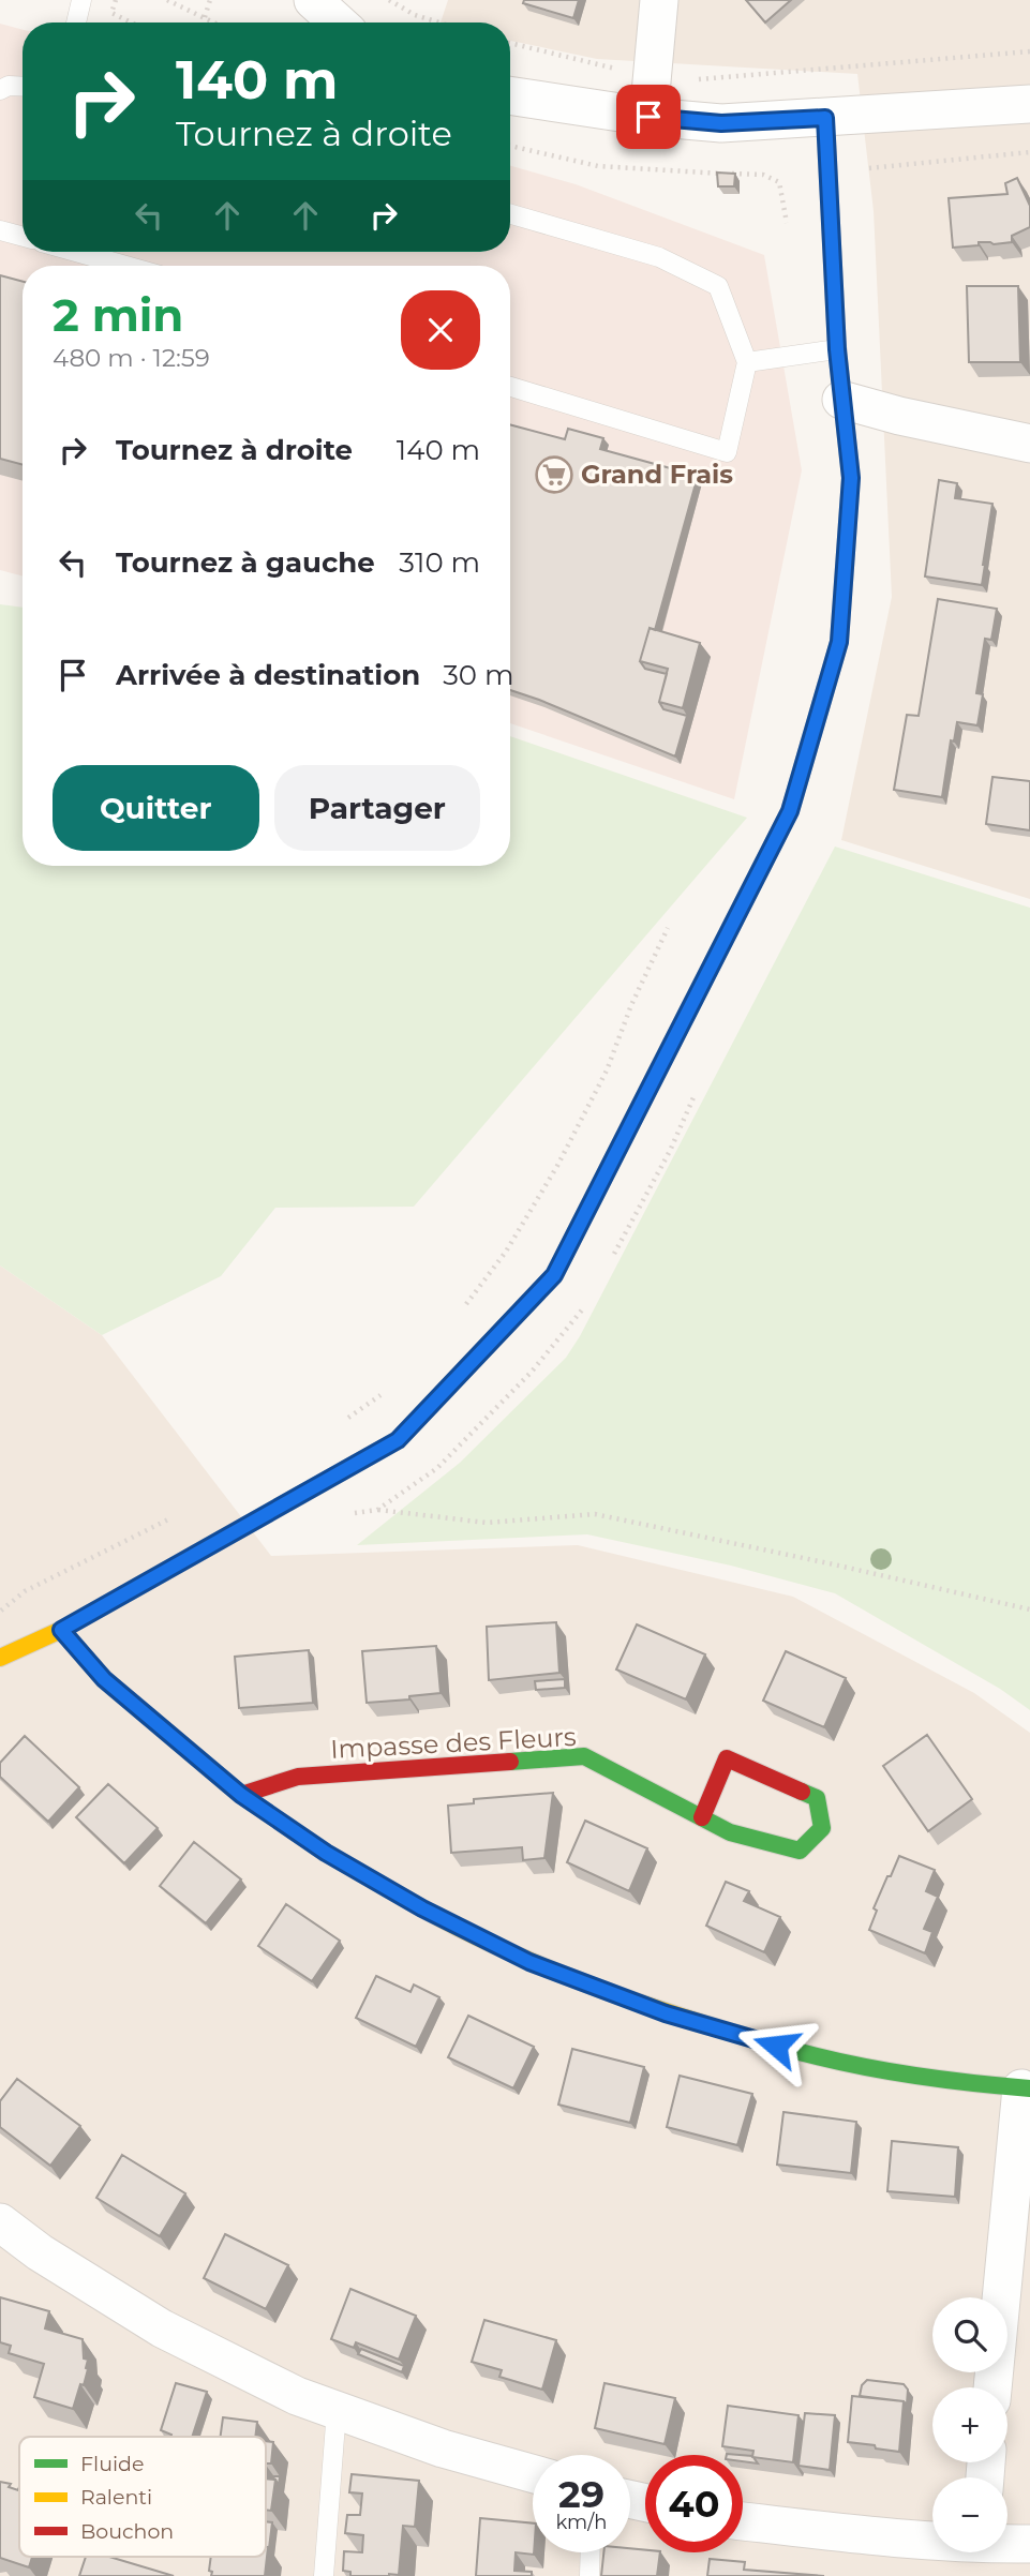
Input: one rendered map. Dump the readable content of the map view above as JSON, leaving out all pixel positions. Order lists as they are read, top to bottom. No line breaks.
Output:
{"streets":{"street":["Impasse des Fleurs"]},"places":{"supermarket":["Grand Frais"]},"legend":["Fluide","Ralenti","Bouchon"],"page":{"turn":["140 m","Tournez à droite"],"heading":["2 min","480 m · 12:59"],"list":[{"name":"Tournez à droite","value":"140 m"},{"name":"Tournez à gauche","value":"310 m"},{"name":"Arrivée à destination","value":"30 m"}],"buttons":["Quitter","Partager"],"map_buttons":["+","−"],"speed":"29 km/h","limit":"40"}}
